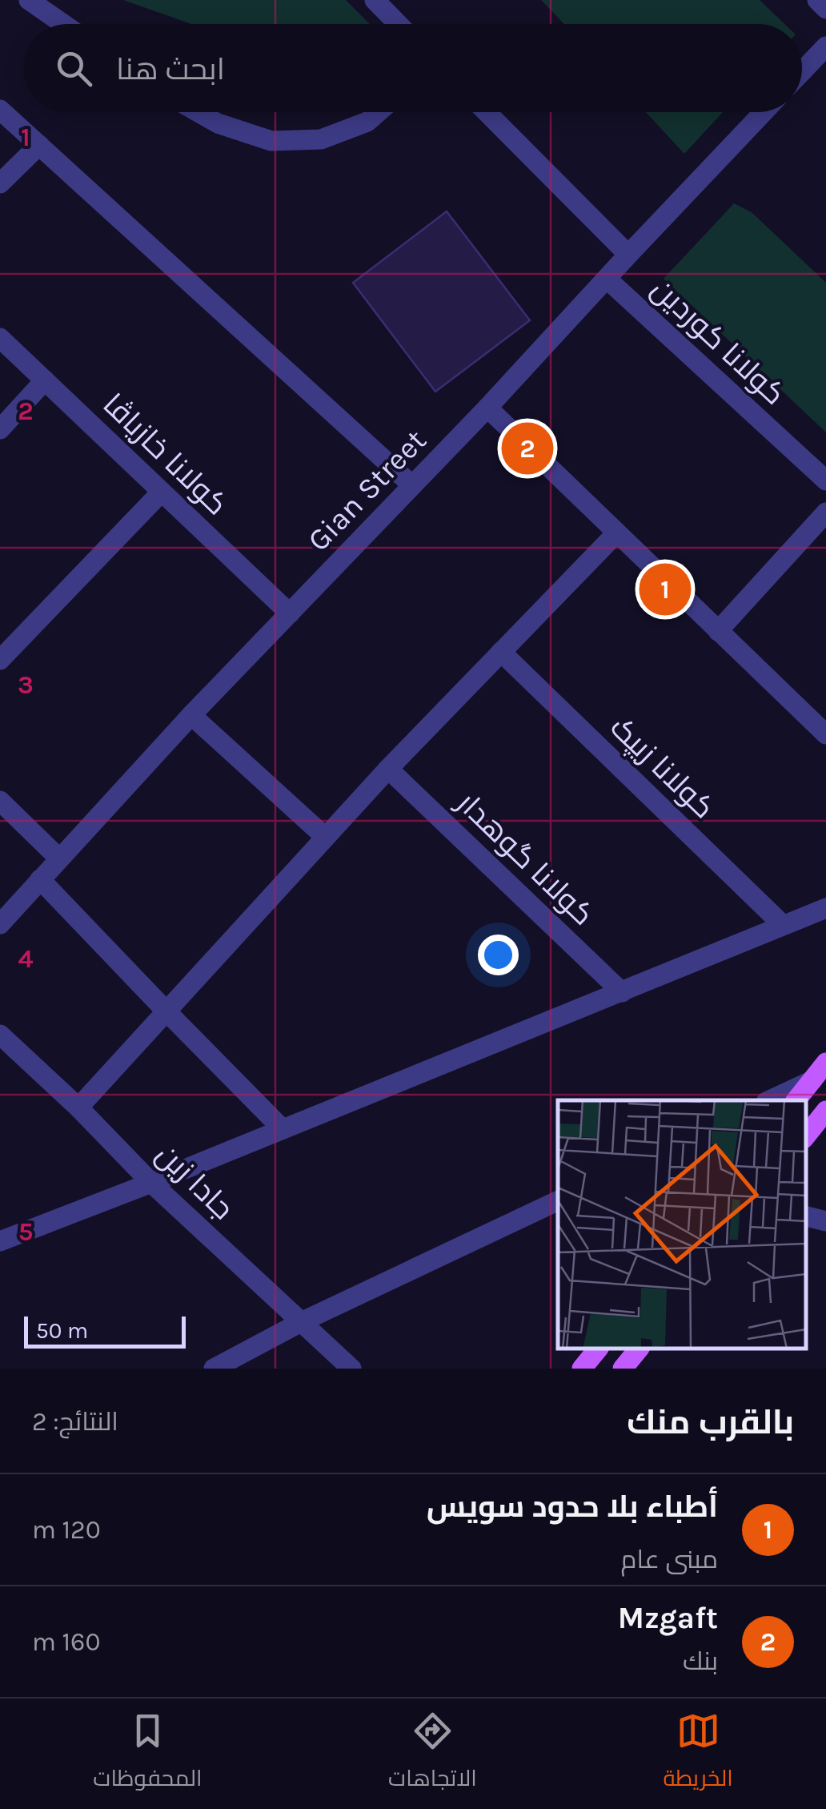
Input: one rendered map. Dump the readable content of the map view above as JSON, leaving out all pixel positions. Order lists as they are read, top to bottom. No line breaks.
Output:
{"streets":{"street":["کولانا کوردین","کولانا خازیاڤا","Gian Street","کولانا زیپک","کولانا گوهدار","جادا زین"]},"crossings":[["کولانا کوردین","Gian Street"],["کولانا خازیاڤا","Gian Street"]],"scale_bar":"50 m","page":{"search":"ابحث هنا","pins":["2","1"],"scale":"50 m","heading":["بالقرب منك","النتائج: 2"],"list":[{"mark":"1","name":"أطباء بلا حدود سويس","note":"مبنى عام","value":"120 m"},{"mark":"2","name":"Mzgaft","note":"بنك","value":"160 m"}],"nav":["الخريطة","الاتجاهات","المحفوظات"]},"grid":{"rows":["1","2","3","4","5"]}}
